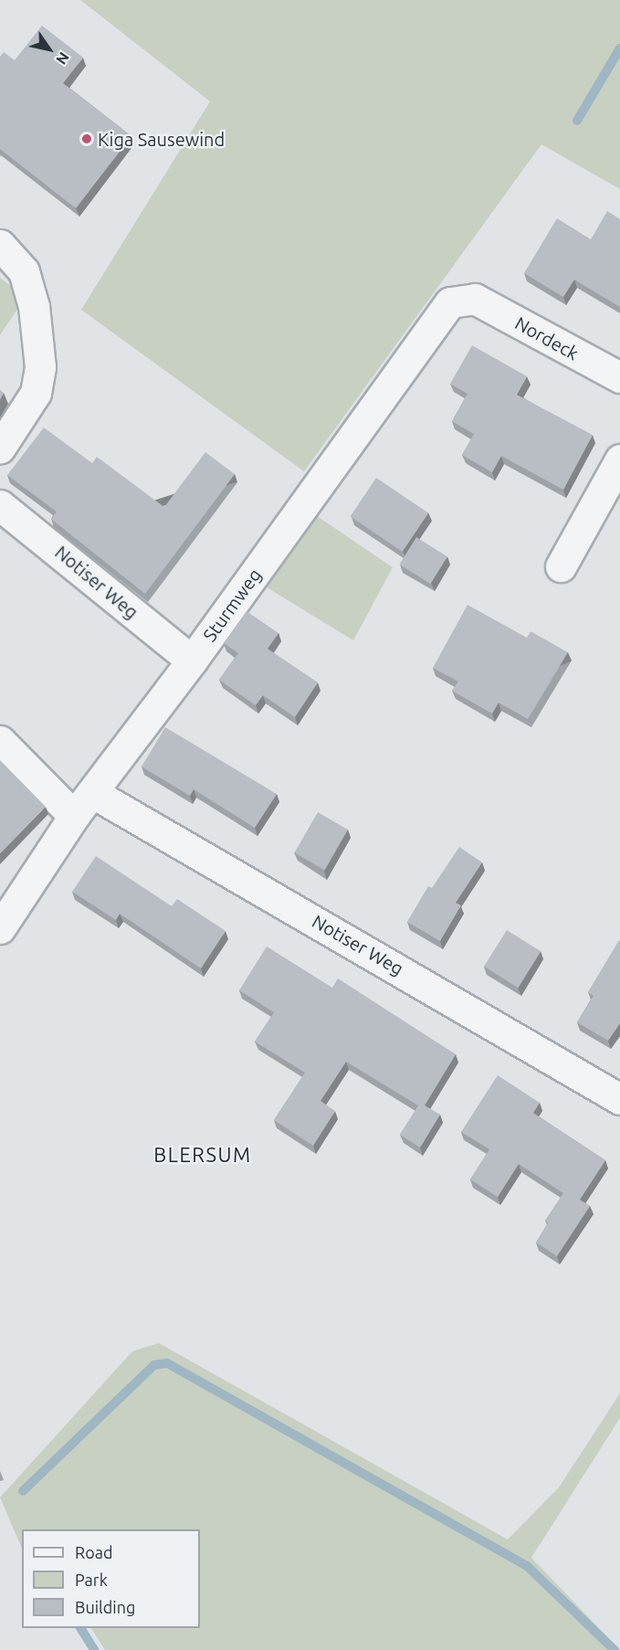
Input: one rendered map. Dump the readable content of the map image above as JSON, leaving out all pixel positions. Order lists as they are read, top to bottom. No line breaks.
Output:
{"streets":{"street":["Nordeck","Notiser Weg","Sturmweg"]},"crossings":[["Nordeck","Sturmweg"],["Notiser Weg","Sturmweg"]],"districts":["BLERSUM"],"places":["Kiga Sausewind"],"legend":["Road","Park","Building"],"north":"bottom right"}
